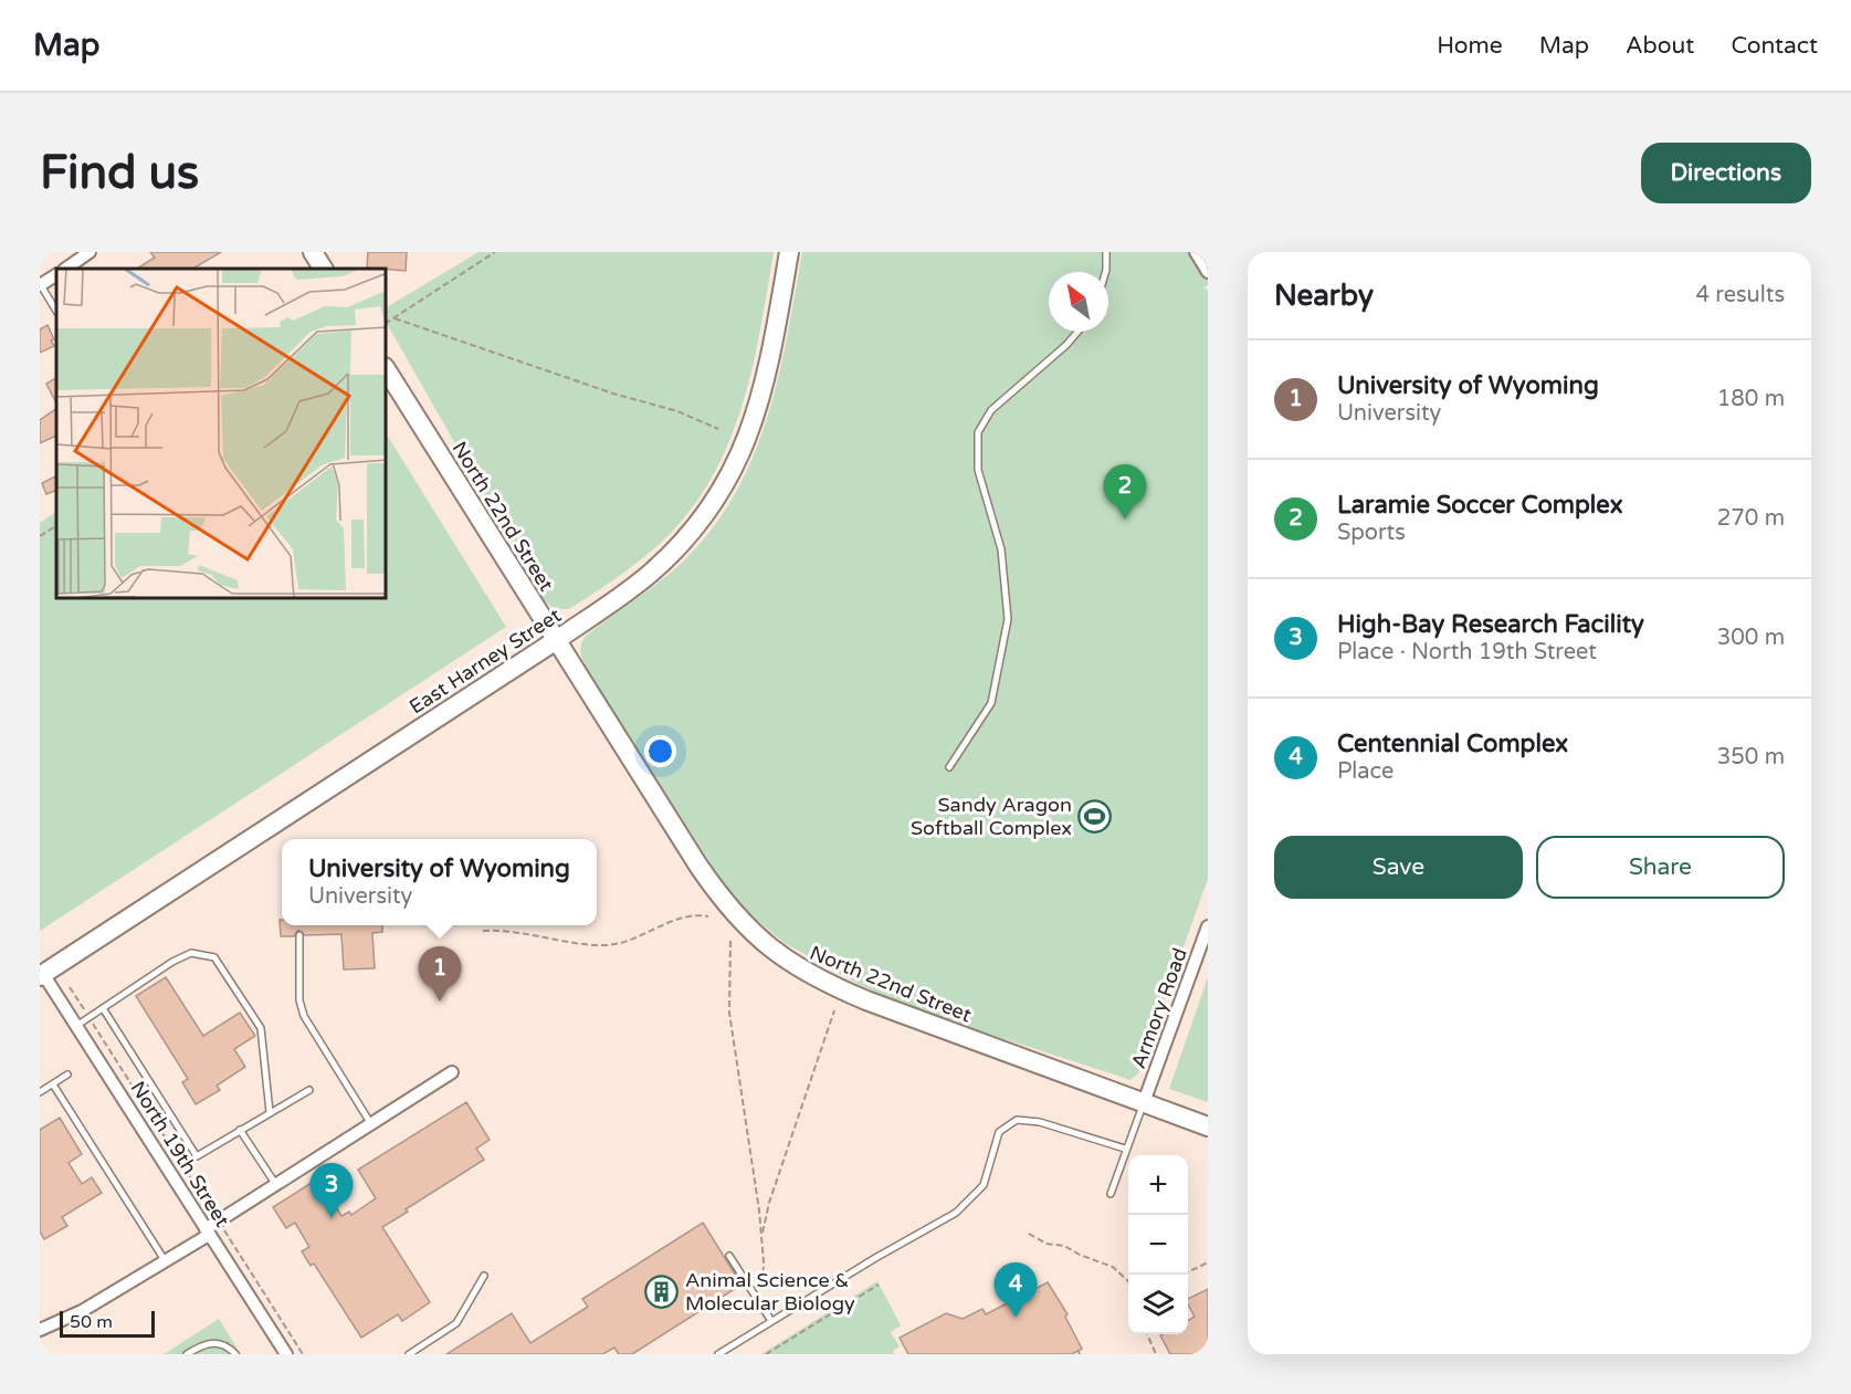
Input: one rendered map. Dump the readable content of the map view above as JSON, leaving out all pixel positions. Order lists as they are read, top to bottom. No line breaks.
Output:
{"streets":{"street":["North 22nd Street","East Harney Street","Armory Road","North 19th Street"]},"crossings":[["North 22nd Street","East Harney Street"],["North 22nd Street","Armory Road"],["East Harney Street","North 19th Street"]],"places":{"sports":["Sandy Aragon Softball Complex"],"building":["Animal Science & Molecular Biology"]},"scale_bar":"50 m","north":"top left","page":{"header":"Map","nav":["Home","Map","About","Contact"],"buttons":["Directions",["Save","Share"]],"title":"Find us","heading":["Nearby","4 results"],"list":[{"mark":"1","name":"University of Wyoming","note":"University","value":"180 m"},{"mark":"2","name":"Laramie Soccer Complex","note":"Sports","value":"270 m"},{"mark":"3","name":"High-Bay Research Facility","note":"Place · North 19th Street","value":"300 m"},{"mark":"4","name":"Centennial Complex","note":"Place","value":"350 m"}],"pins":["2","1","3","4"],"popup":["University of Wyoming","University"],"map_buttons":["+","−"],"scale":"50 m"}}
